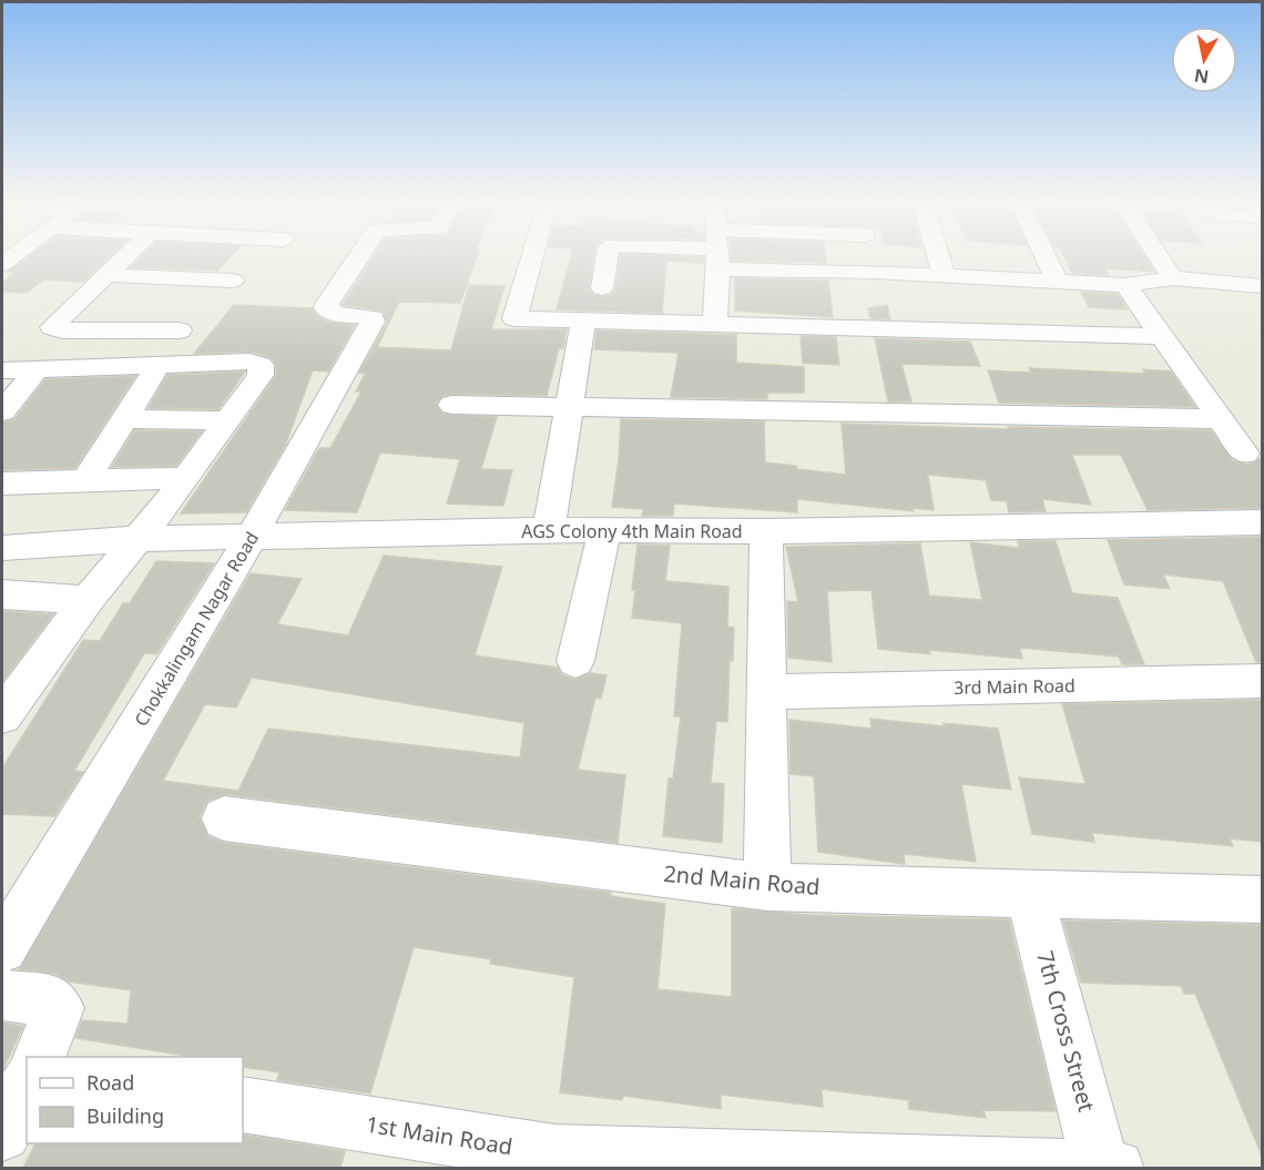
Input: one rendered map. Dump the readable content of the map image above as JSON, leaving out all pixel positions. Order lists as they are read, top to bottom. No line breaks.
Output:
{"streets":{"street":["AGS Colony 4th Main Road","Chokkalingam Nagar Road","3rd Main Road","2nd Main Road","7th Cross Street","1st Main Road"]},"crossings":[["AGS Colony 4th Main Road","Chokkalingam Nagar Road"],["2nd Main Road","7th Cross Street"],["7th Cross Street","1st Main Road"]],"legend":["Road","Building"],"north":"bottom"}
